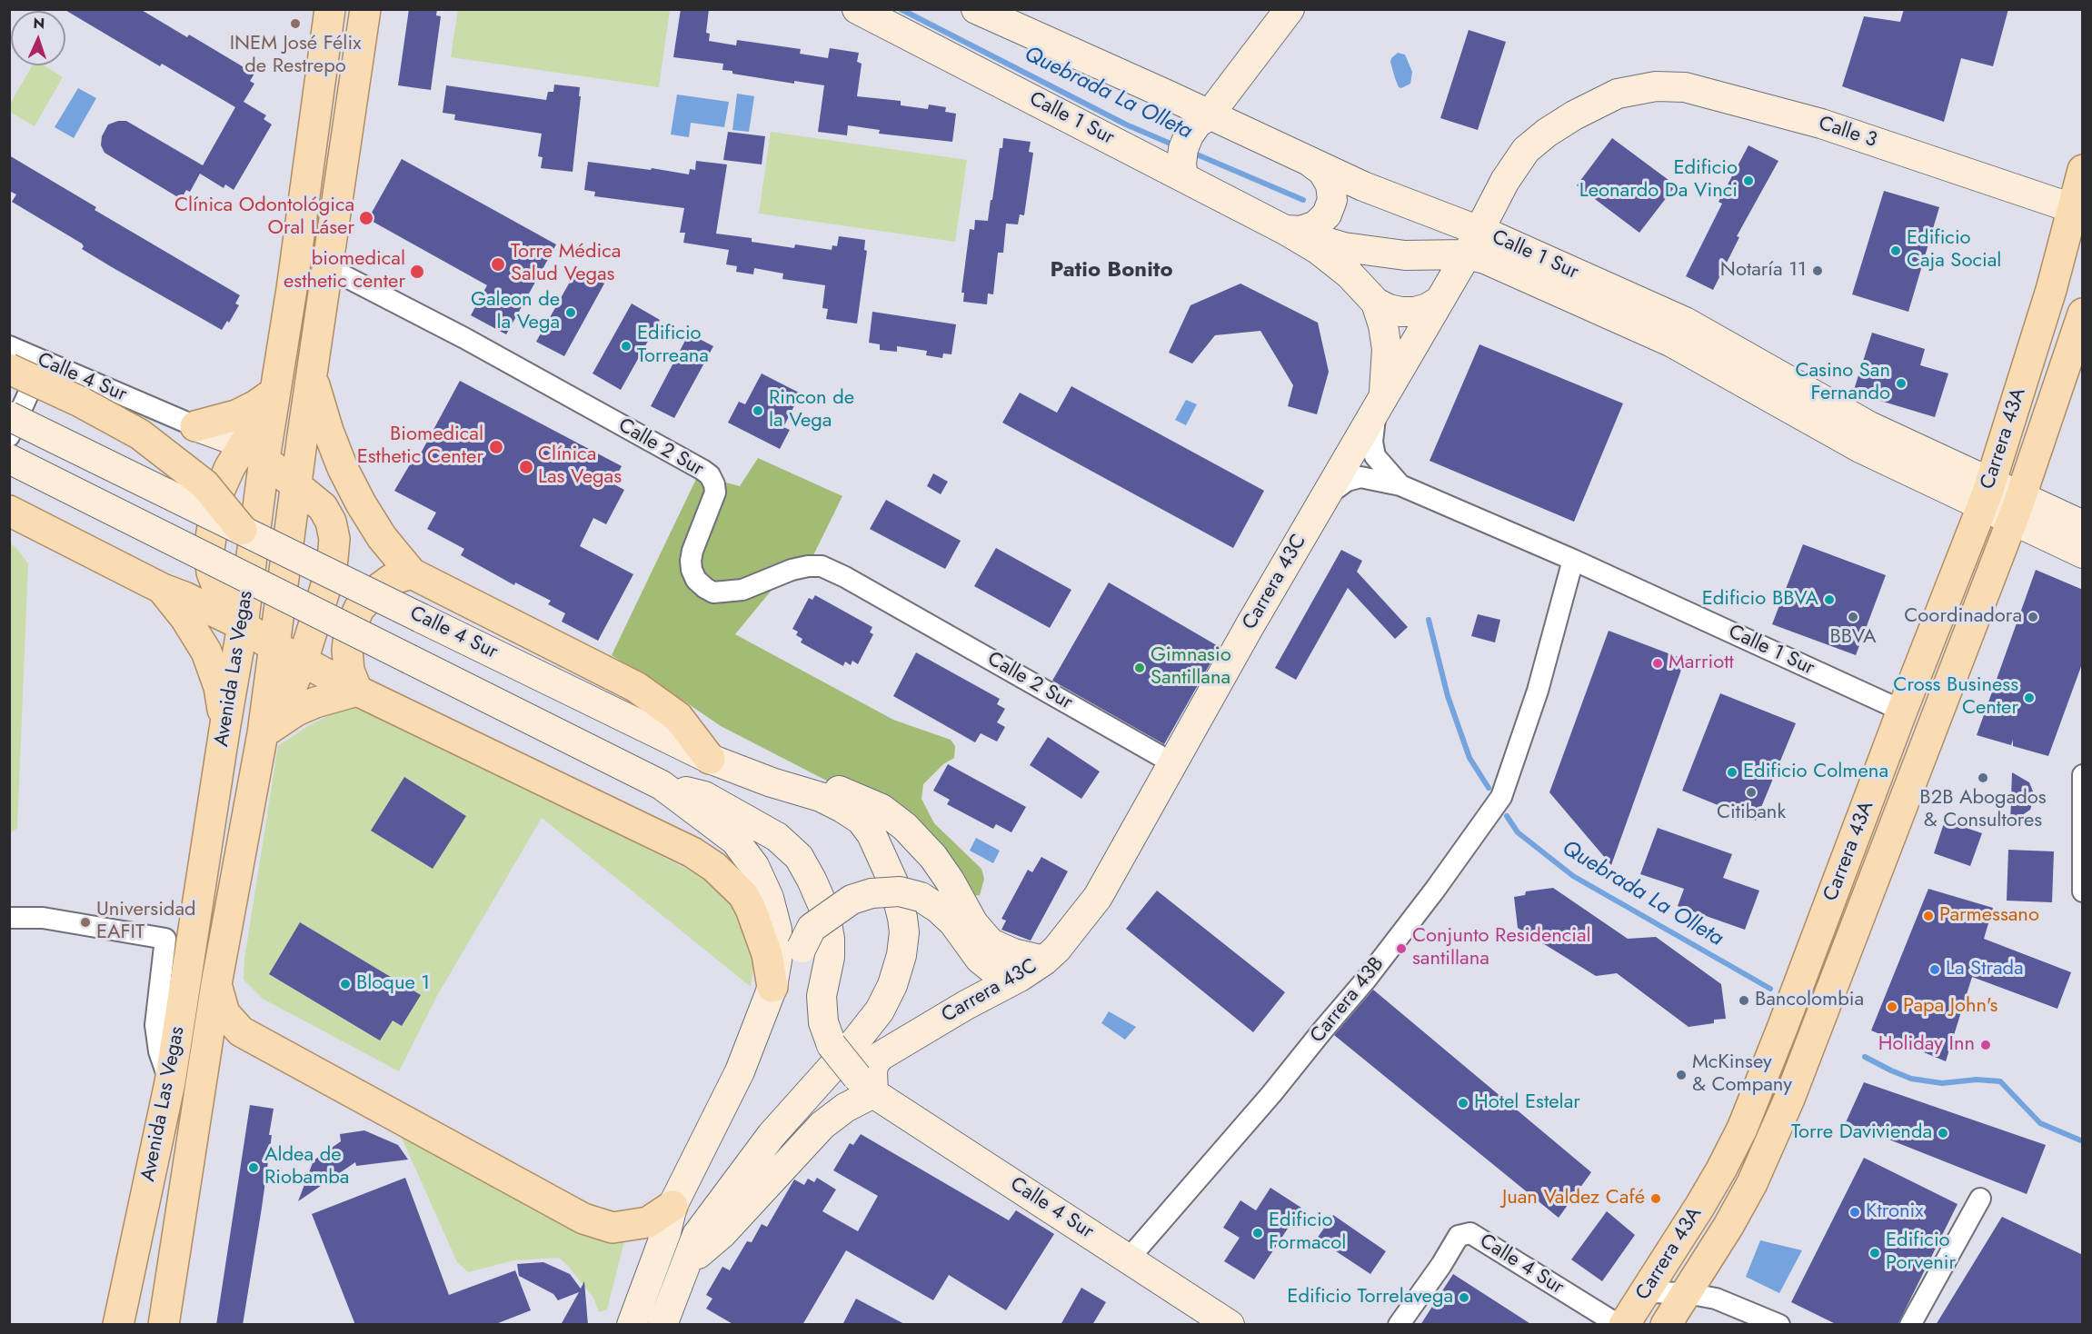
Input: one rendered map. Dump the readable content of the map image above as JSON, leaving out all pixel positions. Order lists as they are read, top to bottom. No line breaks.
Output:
{"streets":{"main road":["Carrera 43A","Avenida Las Vegas"],"street":["Calle 1 Sur","Calle 3","Calle 4 Sur","Calle 2 Sur","Carrera 43C","Carrera 43B"]},"crossings":[["Calle 1 Sur","Carrera 43A"],["Calle 1 Sur","Carrera 43C"],["Calle 1 Sur","Carrera 43B"],["Calle 3","Carrera 43A"],["Calle 3","Carrera 43C"],["Calle 4 Sur","Carrera 43C"],["Calle 4 Sur","Carrera 43B"],["Calle 2 Sur","Carrera 43C"],["Calle 2 Sur","Avenida Las Vegas"]],"districts":["Patio Bonito"],"water":["Quebrada La Olleta"],"places":["INEM José Félix de Restrepo","Edificio Leonardo Da Vinci","Clínica Odontológica Oral Láser","Edificio Caja Social","Torre Médica Salud Vegas","Notaría 11","biomedical esthetic center","Galeon de la Vega","Edificio Torreana","Casino San Fernando","Rincon de la Vega","Biomedical Esthetic Center","Clínica Las Vegas","Edificio BBVA","BBVA","Coordinadora","Marriott","Gimnasio Santillana","Cross Business Center","Edificio Colmena","B2B Abogados & Consultores","Citibank","Parmessano","Universidad EAFIT","Conjunto Residencial santillana","La Strada","Bloque 1","Bancolombia","Papa John's","Holiday Inn","McKinsey & Company","Hotel Estelar","Torre Davivienda","Aldea de Riobamba","Juan Valdez Café","Ktronix","Edificio Formacol","Edificio Porvenir","Edificio Torrelavega"],"north":"top"}
